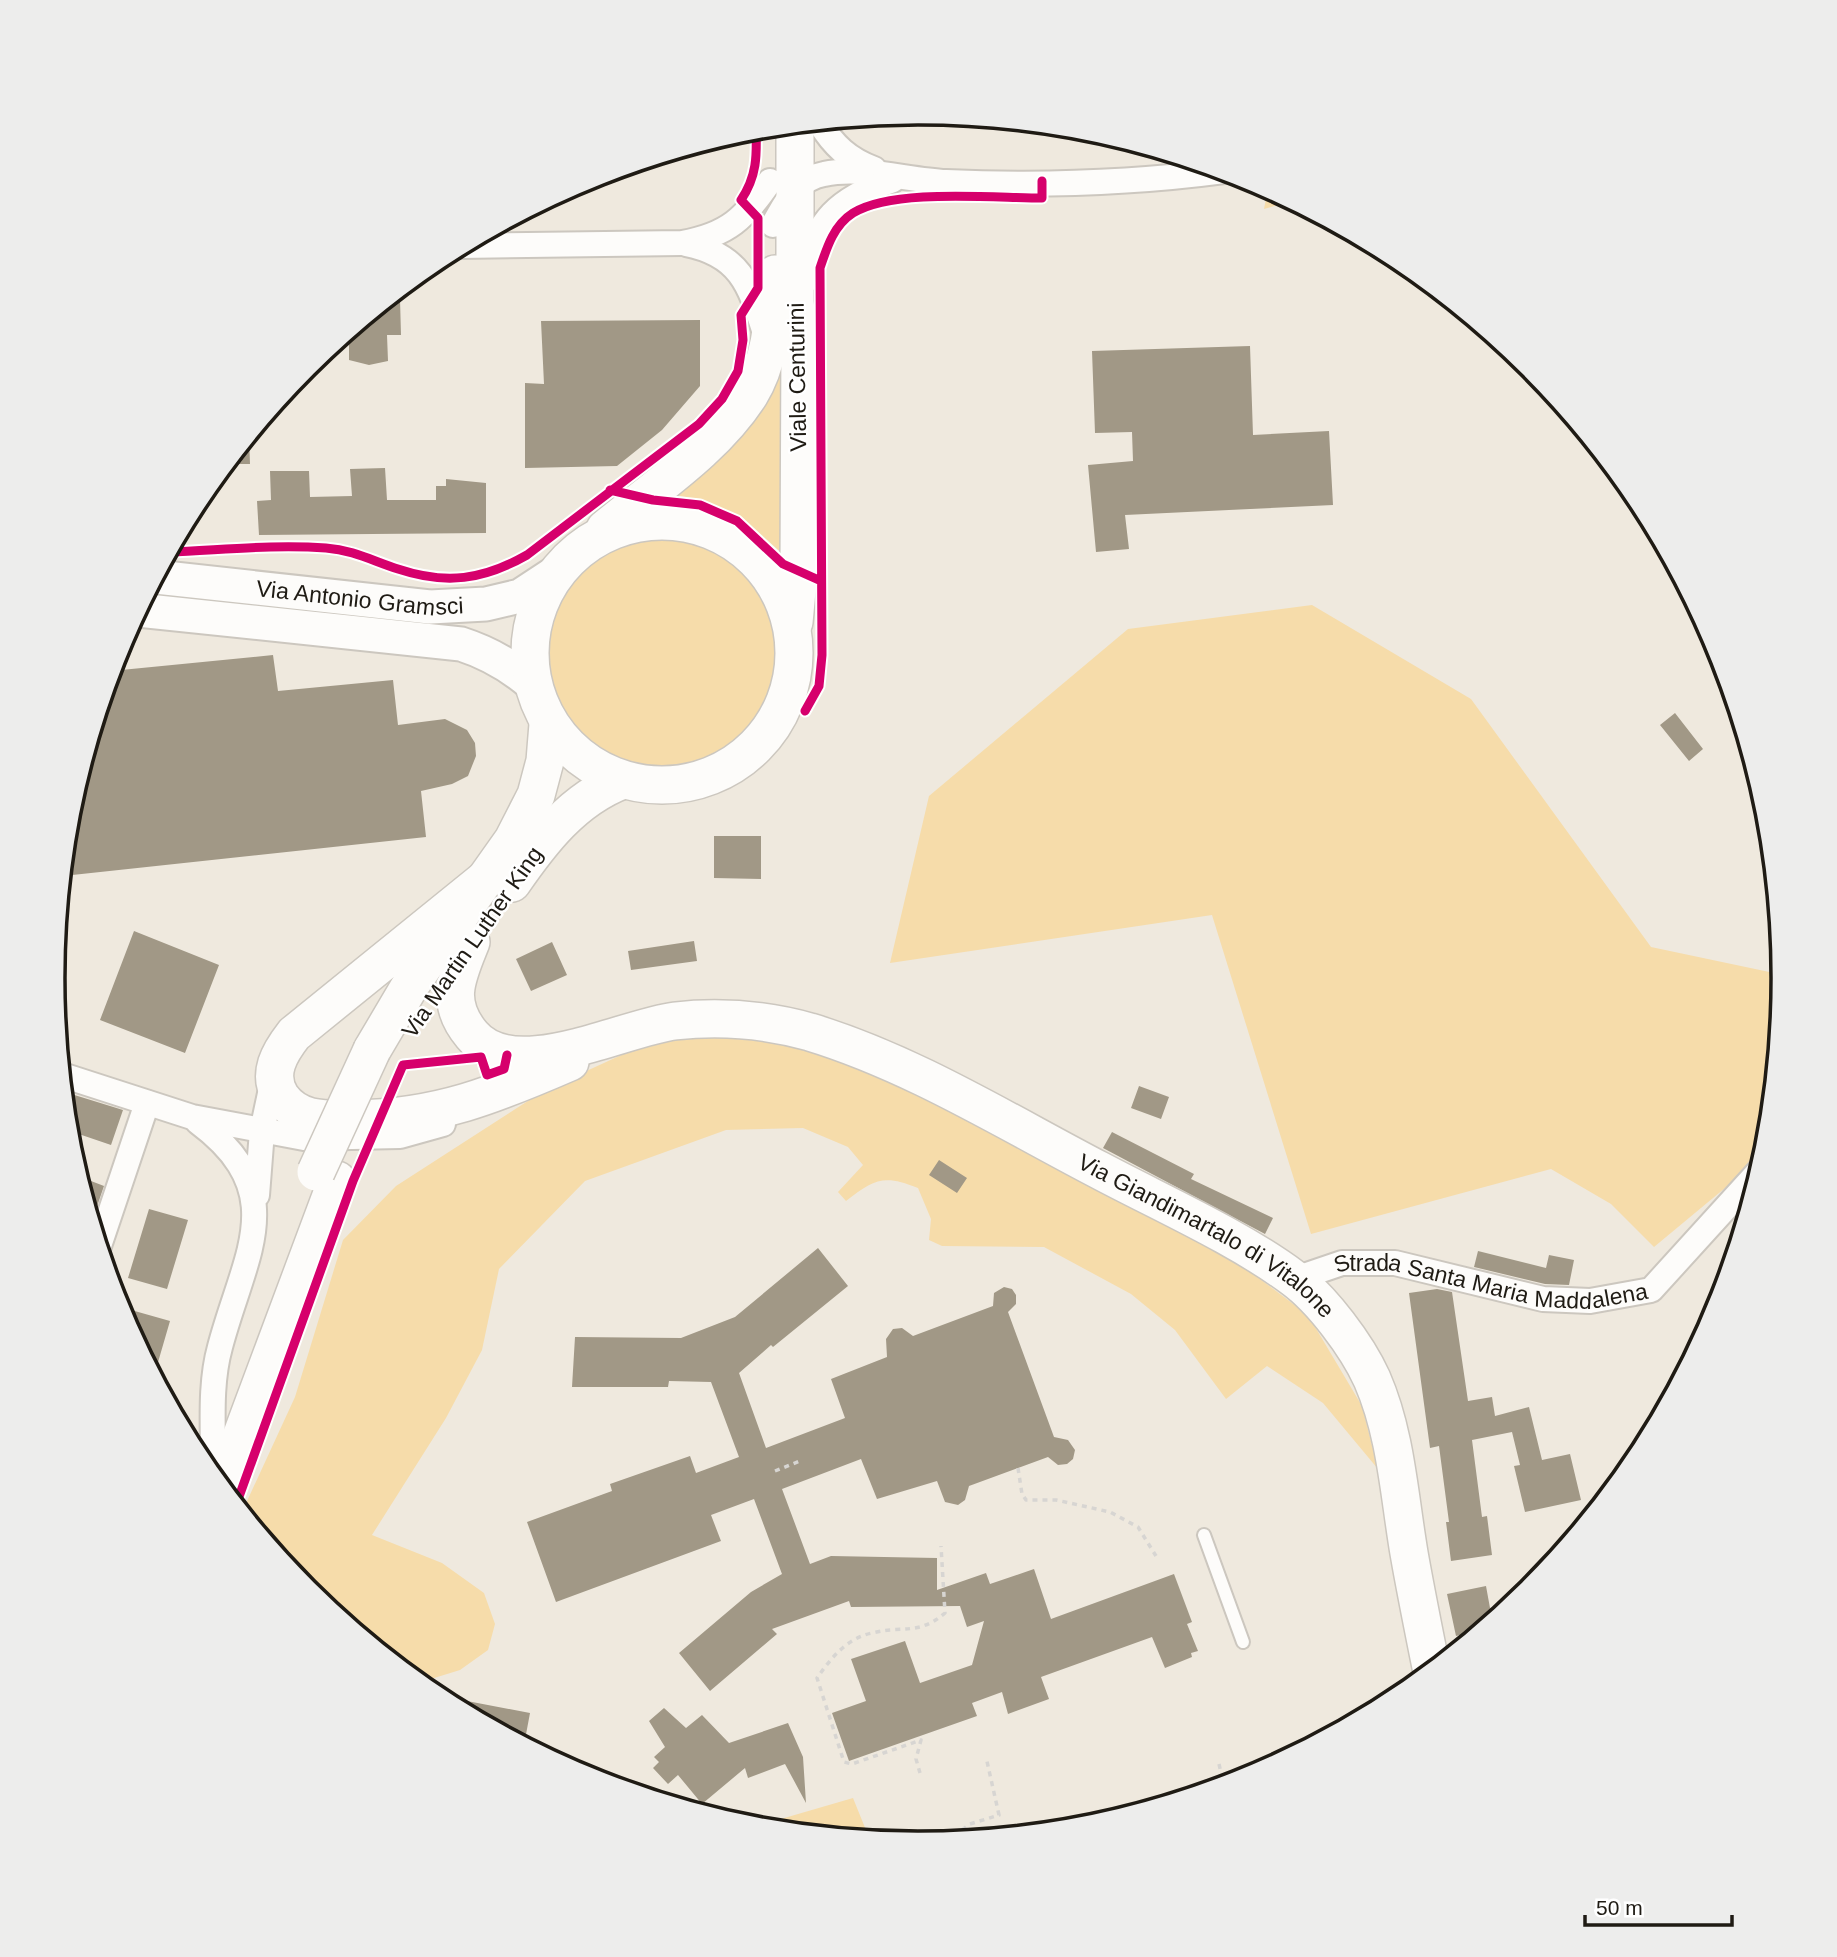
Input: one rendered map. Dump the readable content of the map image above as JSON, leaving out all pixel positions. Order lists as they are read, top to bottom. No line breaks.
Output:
{"streets":{"main road":["Viale Centurini","Via Martin Luther King","Via Giandimartalo di Vitalone"],"street":["Via Antonio Gramsci","Strada Santa Maria Maddalena"]},"crossings":[["Viale Centurini","Via Antonio Gramsci"],["Viale Centurini","Via Martin Luther King"],["Via Giandimartalo di Vitalone","Strada Santa Maria Maddalena"]],"scale_bar":"50 m"}
